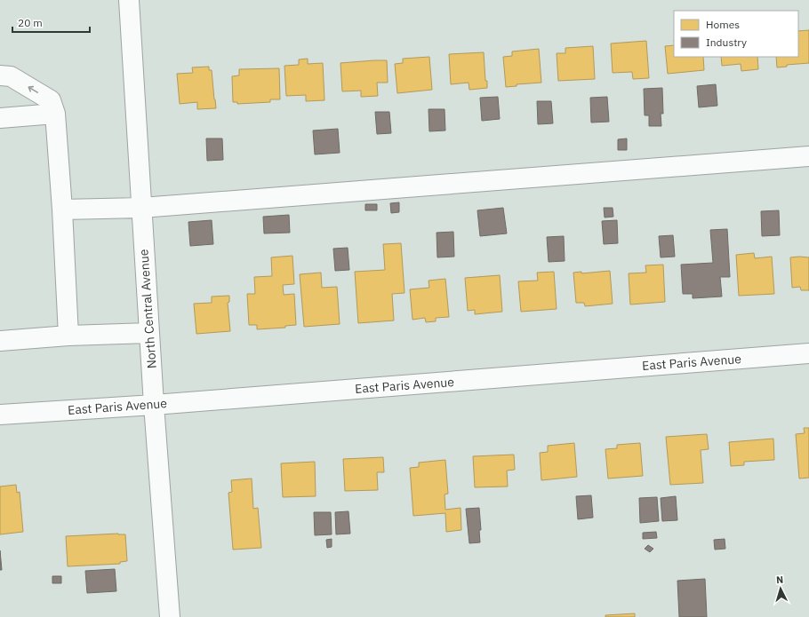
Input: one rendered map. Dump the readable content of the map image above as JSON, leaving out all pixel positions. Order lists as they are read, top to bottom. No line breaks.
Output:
{"streets":{"street":["North Central Avenue","East Paris Avenue"]},"crossings":[["North Central Avenue","East Paris Avenue"]],"legend":["Homes","Industry"],"scale_bar":"20 m","north":"top"}
